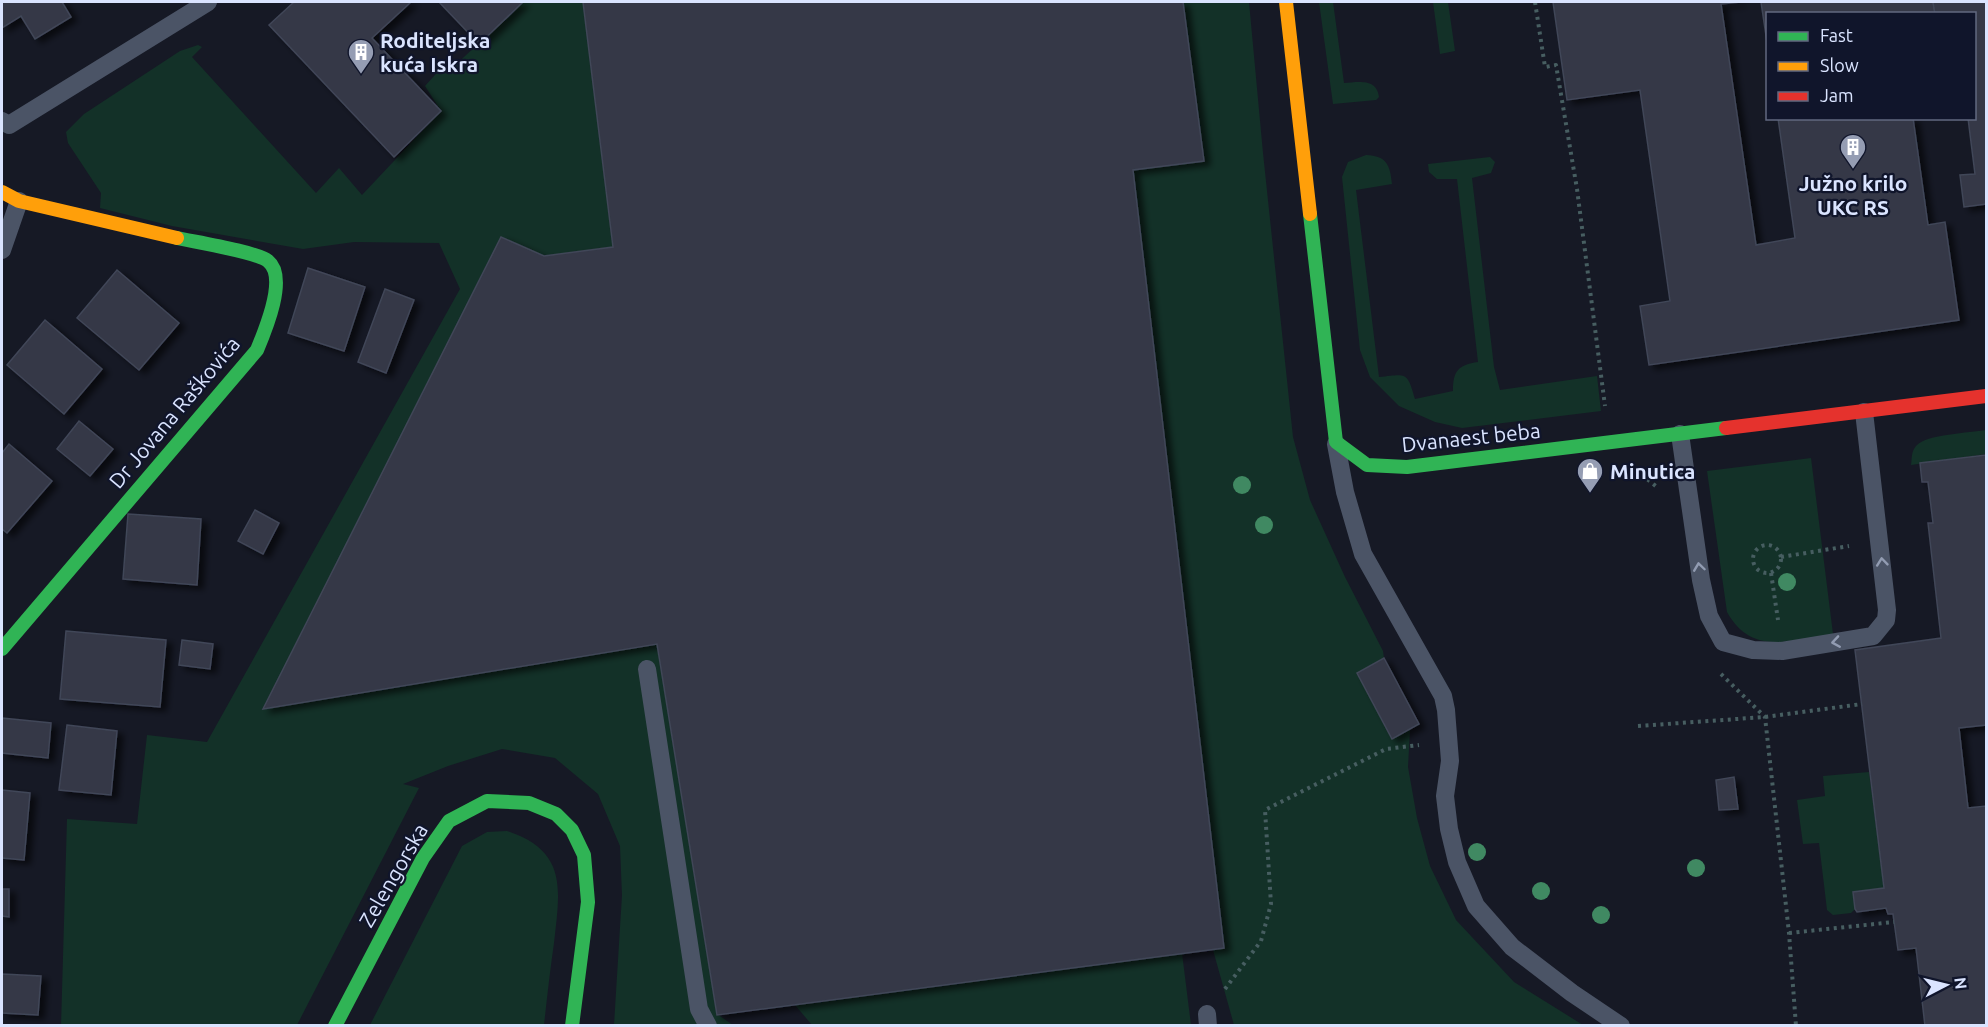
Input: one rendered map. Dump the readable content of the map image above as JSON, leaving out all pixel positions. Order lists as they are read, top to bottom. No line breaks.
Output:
{"streets":{"street":["Dr Jovana Raškovića","Dvanaest beba","Zelengorska"]},"places":{"building":["Roditeljska kuća Iskra","Južno krilo UKC RS"],"shop":["Minutica"]},"legend":["Fast","Slow","Jam"],"north":"right"}
